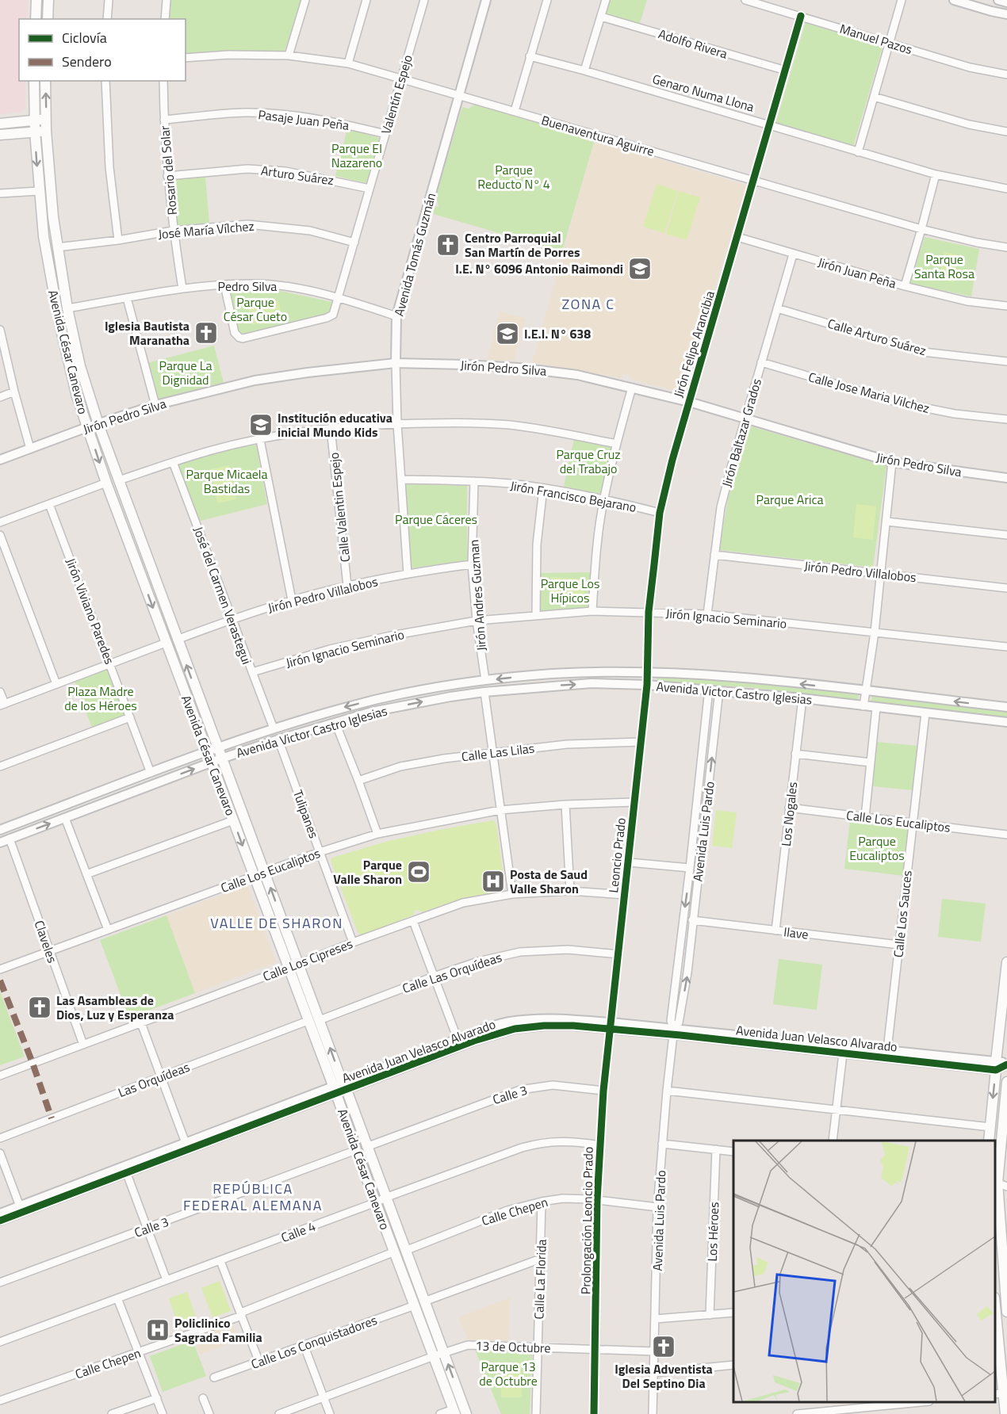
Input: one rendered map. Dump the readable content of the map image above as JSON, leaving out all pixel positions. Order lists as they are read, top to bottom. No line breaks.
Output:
{"streets":{"main road":["Avenida César Canevaro"],"street":["Manuel Pazos","Adolfo Rivera","Genaro Numa Llona","Valentín Espejo","Pasaje Juan Peña","Buenaventura Aguirre","Rosario del Solar","Arturo Suárez","José María Vílchez","Avenida Tomás Guzmán","Jirón Juan Peña","Pedro Silva","Calle Arturo Suárez","Jirón Felipe Arancibia","Jirón Pedro Silva","Calle Jose Maria Vilchez","Jirón Baltazar Grados","Jirón Francisco Bejarano","Calle Valentin Espejo","Jirón Pedro Villalobos","José del Carmen Verastegui","Jirón Andres Guzman","Jirón Viviano Paredes","Jirón Ignacio Seminario","Avenida Victor Castro Iglesias","Calle Las Lilas","Tulipanes","Los Nogales","Calle Los Eucaliptos","Avenida Luis Pardo","Leoncio Prado","Calle Los Sauces","Ilave","Claveles","Calle Los Cipreses","Calle Las Orquídeas","Avenida Juan Velasco Alvarado","Las Orquídeas","Calle 3","Calle Chepen","Prolongación Leoncio Prado","Calle 4","Los Héroes","Calle La Florida","Calle Los Conquistadores","13 de Octubre"]},"crossings":[["Manuel Pazos","Jirón Felipe Arancibia"],["Adolfo Rivera","Jirón Felipe Arancibia"],["Genaro Numa Llona","Jirón Felipe Arancibia"],["Valentín Espejo","Pasaje Juan Peña"],["Valentín Espejo","Buenaventura Aguirre"],["Valentín Espejo","Arturo Suárez"],["Valentín Espejo","José María Vílchez"],["Valentín Espejo","Pedro Silva"],["Pasaje Juan Peña","Rosario del Solar"],["Buenaventura Aguirre","Avenida Tomás Guzmán"],["Buenaventura Aguirre","Jirón Felipe Arancibia"],["Rosario del Solar","Arturo Suárez"],["Rosario del Solar","José María Vílchez"],["Rosario del Solar","Pedro Silva"],["José María Vílchez","Avenida César Canevaro"],["Avenida Tomás Guzmán","Pedro Silva"],["Avenida Tomás Guzmán","Jirón Pedro Silva"],["Avenida Tomás Guzmán","Jirón Francisco Bejarano"],["Avenida Tomás Guzmán","Jirón Pedro Villalobos"],["Jirón Juan Peña","Jirón Felipe Arancibia"],["Jirón Juan Peña","Jirón Baltazar Grados"],["Pedro Silva","Avenida César Canevaro"],["Calle Arturo Suárez","Jirón Baltazar Grados"],["Jirón Felipe Arancibia","Jirón Pedro Silva"],["Jirón Felipe Arancibia","Jirón Francisco Bejarano"],["Jirón Felipe Arancibia","Jirón Ignacio Seminario"],["Jirón Felipe Arancibia","Avenida Victor Castro Iglesias"],["Jirón Felipe Arancibia","Leoncio Prado"],["Avenida César Canevaro","Jirón Pedro Silva"],["Avenida César Canevaro","Jirón Pedro Villalobos"],["Avenida César Canevaro","Avenida Victor Castro Iglesias"],["Avenida César Canevaro","Calle Los Eucaliptos"],["Avenida César Canevaro","Calle Los Cipreses"],["Avenida César Canevaro","Calle Las Orquídeas"],["Avenida César Canevaro","Avenida Juan Velasco Alvarado"],["Avenida César Canevaro","Las Orquídeas"],["Avenida César Canevaro","Calle 3"],["Avenida César Canevaro","Calle Chepen"],["Avenida César Canevaro","Calle 4"],["Avenida César Canevaro","Calle Los Conquistadores"],["Avenida César Canevaro","13 de Octubre"],["Jirón Pedro Silva","Jirón Baltazar Grados"],["Calle Jose Maria Vilchez","Jirón Baltazar Grados"],["Jirón Baltazar Grados","Jirón Pedro Villalobos"],["Jirón Baltazar Grados","Jirón Ignacio Seminario"],["Jirón Francisco Bejarano","Jirón Andres Guzman"],["Calle Valentin Espejo","Jirón Pedro Villalobos"],["Jirón Pedro Villalobos","José del Carmen Verastegui"],["Jirón Pedro Villalobos","Jirón Andres Guzman"],["José del Carmen Verastegui","Jirón Ignacio Seminario"],["José del Carmen Verastegui","Avenida Victor Castro Iglesias"],["Jirón Andres Guzman","Jirón Ignacio Seminario"],["Jirón Andres Guzman","Avenida Victor Castro Iglesias"],["Jirón Viviano Paredes","Avenida Victor Castro Iglesias"],["Avenida Victor Castro Iglesias","Tulipanes"],["Avenida Victor Castro Iglesias","Los Nogales"],["Avenida Victor Castro Iglesias","Avenida Luis Pardo"],["Avenida Victor Castro Iglesias","Leoncio Prado"],["Avenida Victor Castro Iglesias","Calle Los Sauces"],["Avenida Victor Castro Iglesias","Claveles"],["Calle Las Lilas","Leoncio Prado"],["Tulipanes","Calle Los Eucaliptos"],["Tulipanes","Calle Los Cipreses"],["Los Nogales","Calle Los Eucaliptos"],["Los Nogales","Ilave"],["Calle Los Eucaliptos","Leoncio Prado"],["Calle Los Eucaliptos","Calle Los Sauces"],["Calle Los Eucaliptos","Claveles"],["Avenida Luis Pardo","Ilave"],["Avenida Luis Pardo","Avenida Juan Velasco Alvarado"],["Avenida Luis Pardo","Calle Chepen"],["Avenida Luis Pardo","13 de Octubre"],["Leoncio Prado","Calle Los Cipreses"],["Leoncio Prado","Calle Las Orquídeas"],["Leoncio Prado","Avenida Juan Velasco Alvarado"],["Leoncio Prado","Prolongación Leoncio Prado"],["Calle Los Sauces","Ilave"],["Calle Los Sauces","Avenida Juan Velasco Alvarado"],["Claveles","Calle Los Cipreses"],["Avenida Juan Velasco Alvarado","Prolongación Leoncio Prado"],["Calle 3","Prolongación Leoncio Prado"],["Calle Chepen","Prolongación Leoncio Prado"],["Calle Chepen","Calle La Florida"],["Prolongación Leoncio Prado","Calle 4"],["Prolongación Leoncio Prado","13 de Octubre"],["Calle La Florida","13 de Octubre"]],"districts":["ZONA C","VALLE DE SHARON","REPÚBLICA FEDERAL ALEMANA"],"parks":["Parque El Nazareno","Parque Reducto N° 4","Parque Santa Rosa","Parque César Cueto","Parque La Dignidad","Parque Cruz del Trabajo","Parque Micaela Bastidas","Parque Arica","Parque Cáceres","Parque Los Hípicos","Plaza Madre de los Héroes","Parque Eucaliptos","Parque 13 de Octubre"],"places":{"church":["Centro Parroquial San Martín de Porres","Iglesia Bautista Maranatha","Las Asambleas de Dios, Luz y Esperanza","Iglesia Adventista Del Septino Dia"],"school or university":["I.E. N° 6096 Antonio Raimondi","I.E.I. N° 638","Institución educativa inicial Mundo Kids"],"sports":["Parque Valle Sharon"],"hospital":["Posta de Saud Valle Sharon","Policlinico Sagrada Familia"]},"legend":["Ciclovía","Sendero"]}
